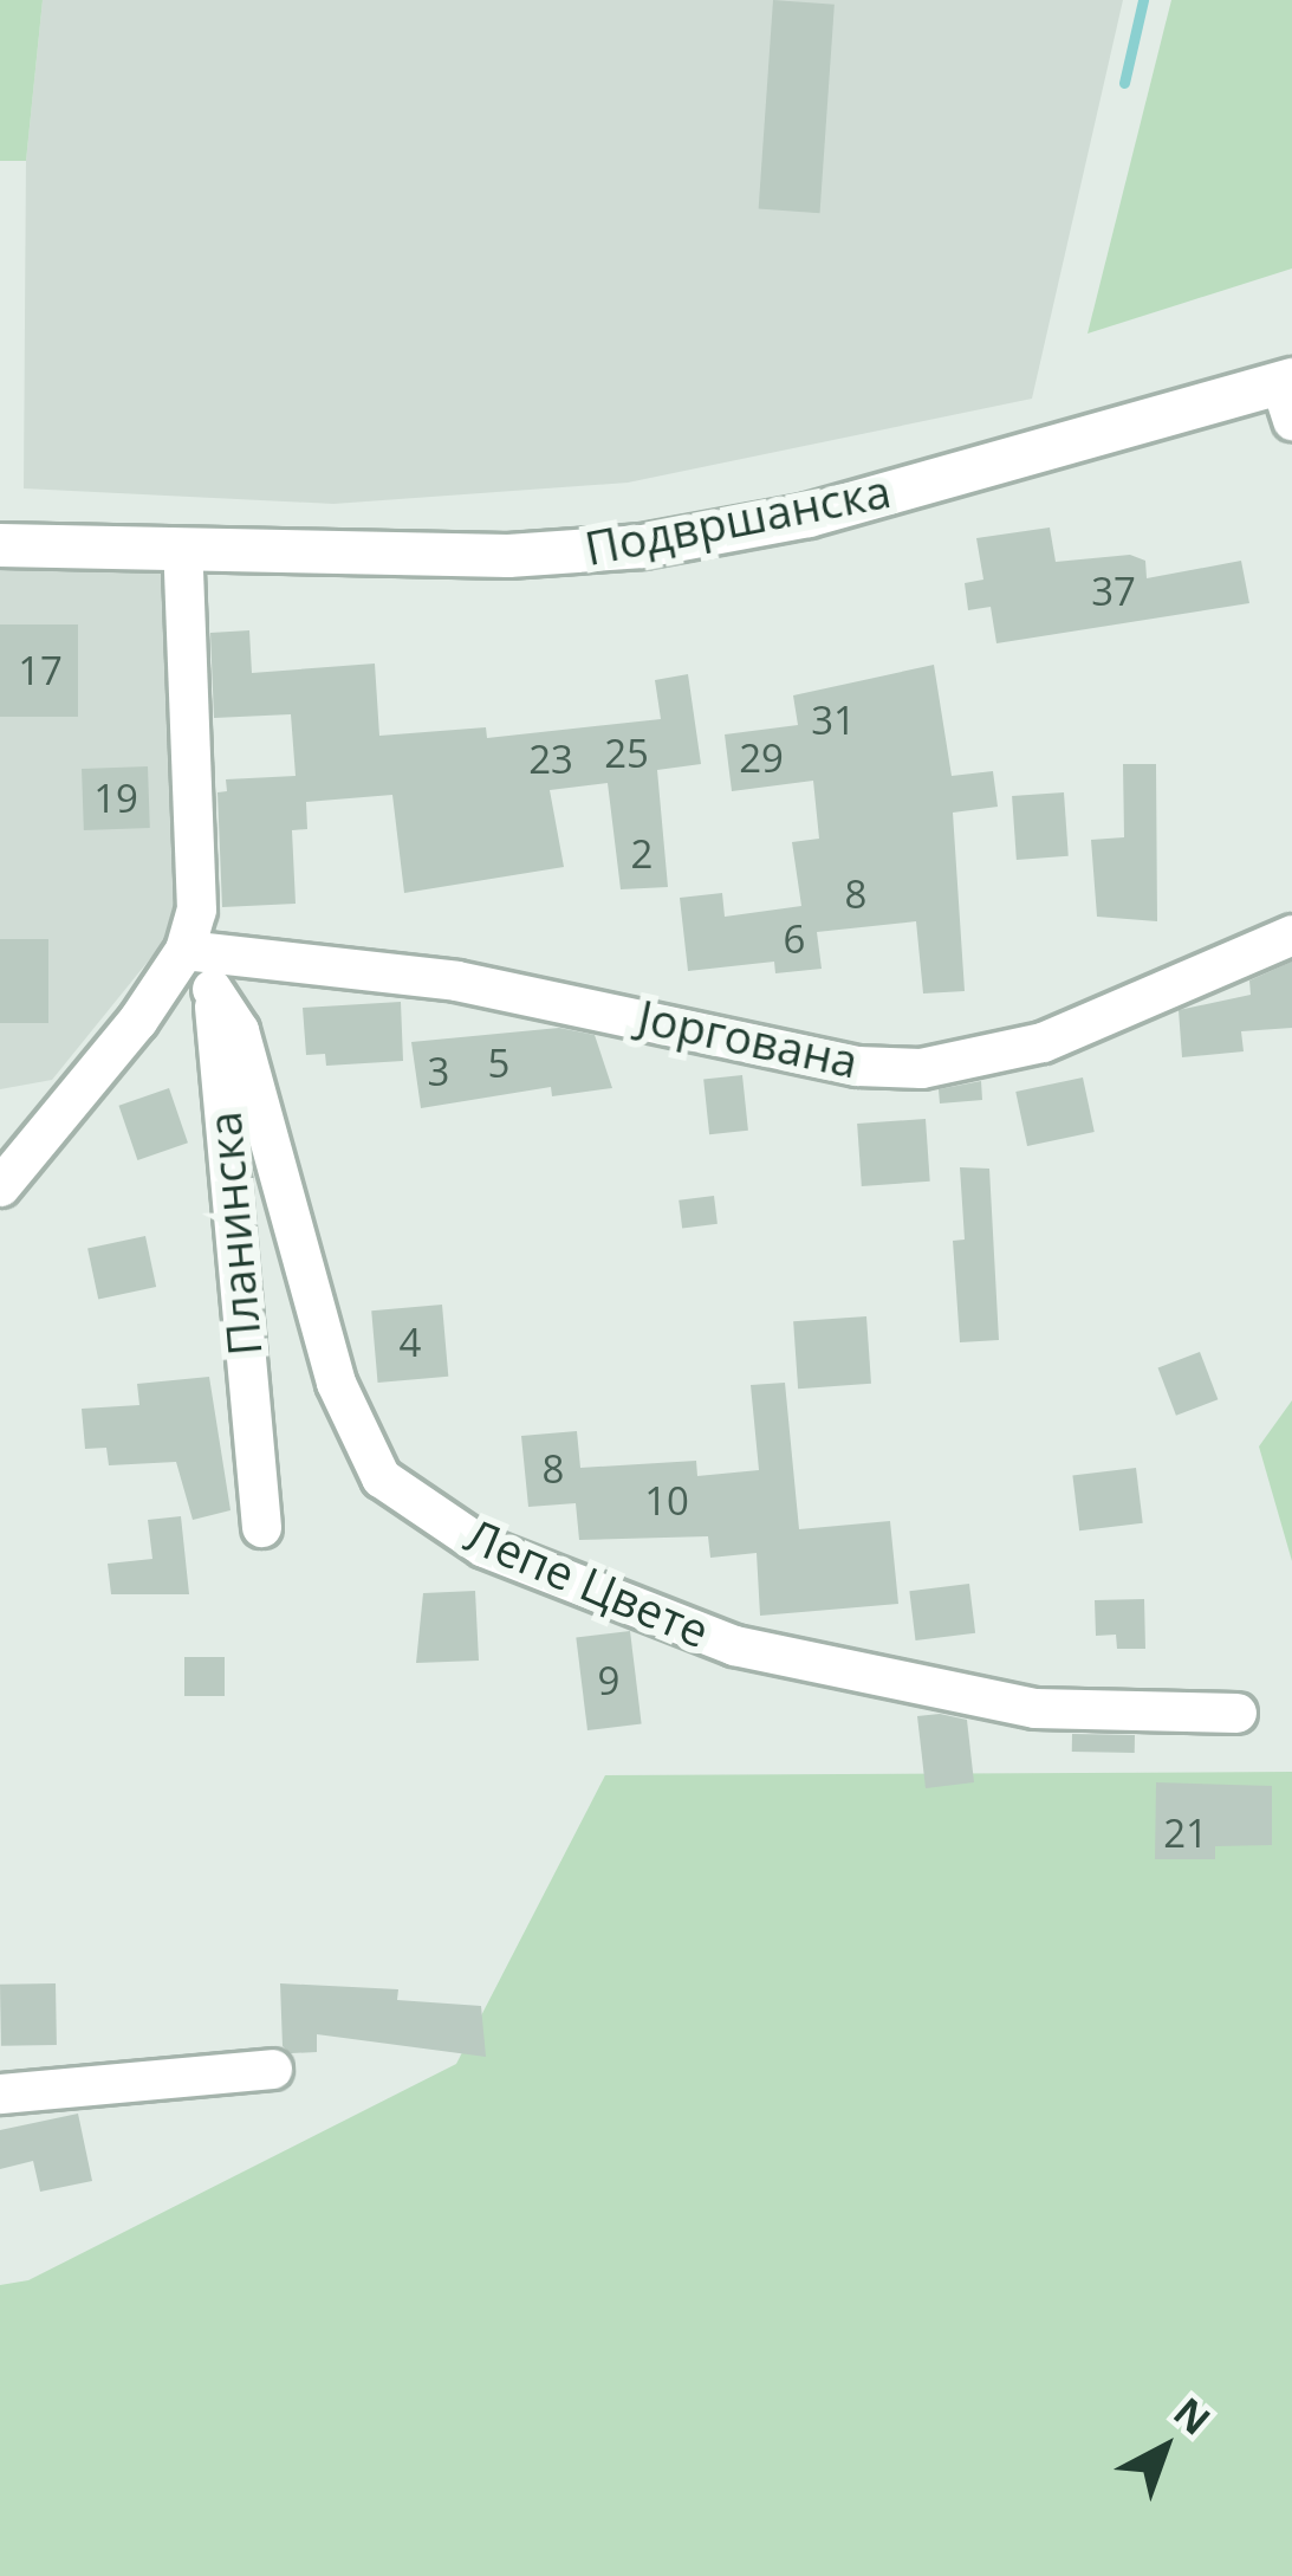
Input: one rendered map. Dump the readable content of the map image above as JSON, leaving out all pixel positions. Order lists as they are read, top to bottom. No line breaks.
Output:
{"streets":{"street":["Подвршанска","Јоргована","Планинска","Лепе Цвете"]},"crossings":[["Јоргована","Планинска"],["Планинска","Лепе Цвете"]],"house_numbers":["37","17","31","25","29","23","19","2","8","6","5","3","4","8","10","9","21"],"north":"top right"}
